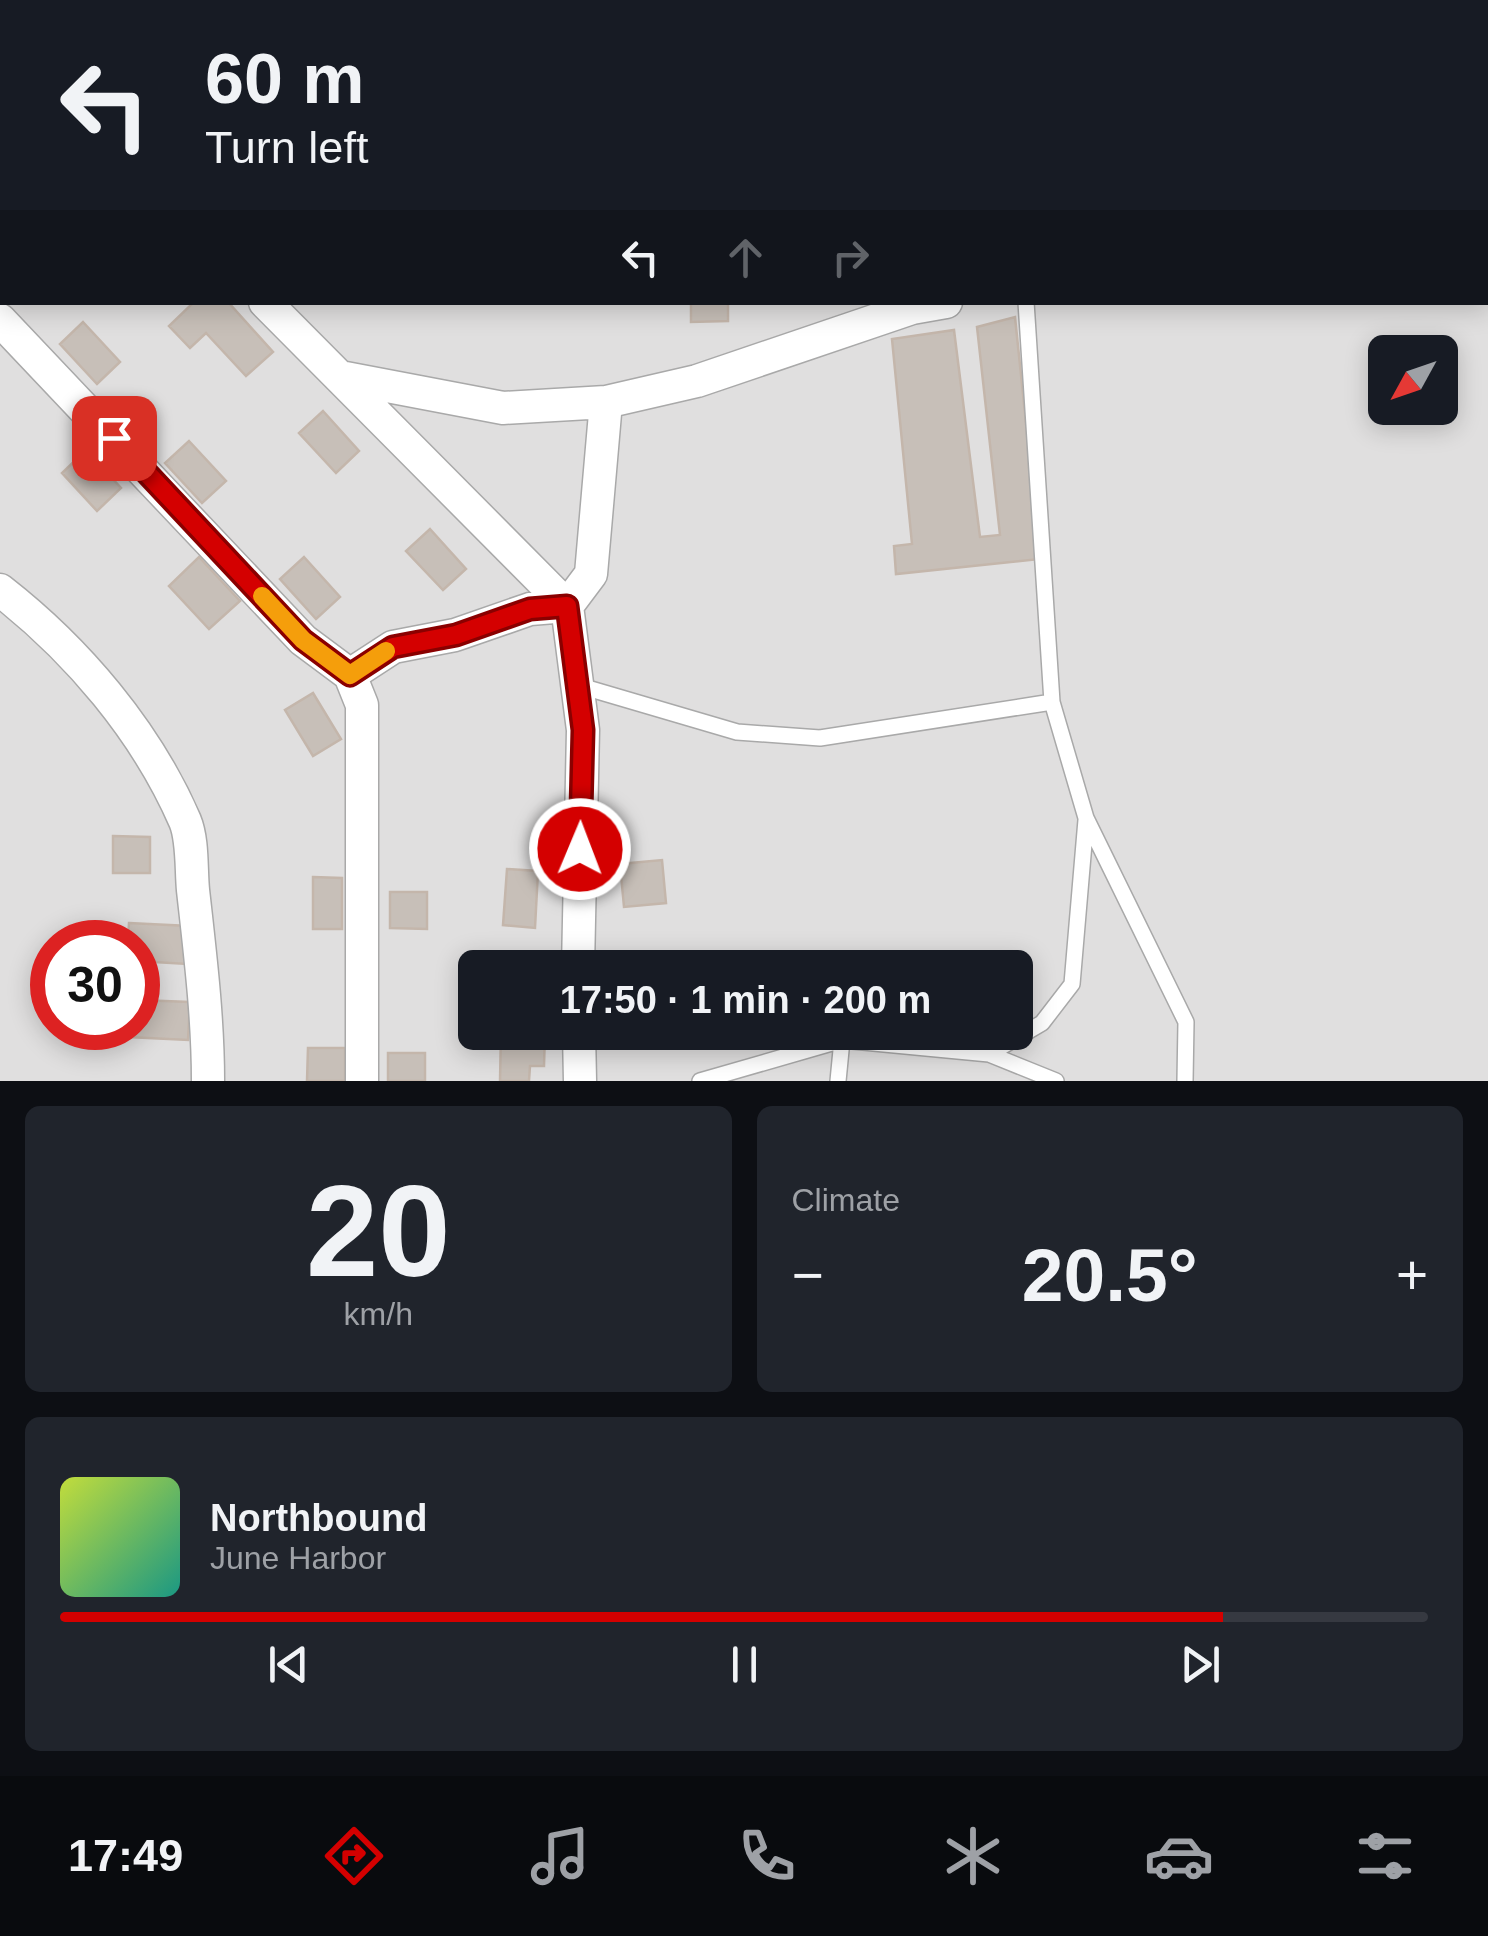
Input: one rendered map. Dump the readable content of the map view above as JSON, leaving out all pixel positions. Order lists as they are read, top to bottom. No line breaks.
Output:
{"north":"bottom left","page":{"turn":["60 m","Turn left"],"limit":"30","trip":"17:50 · 1 min · 200 m","tile":[["20","km/h"],"Climate"],"heat":["−","20.5°","+"],"song":["Northbound","June Harbor"],"tabs":"17:49"}}
